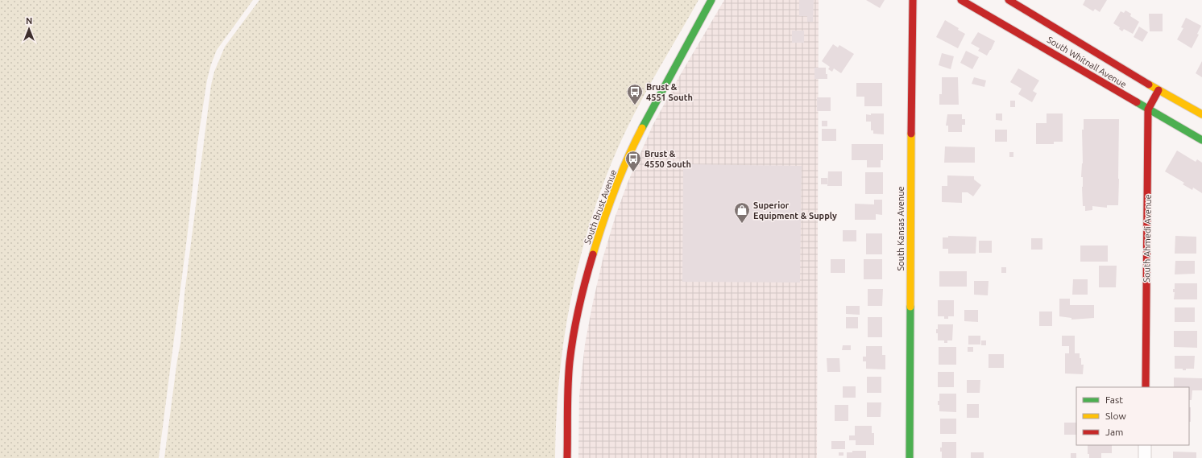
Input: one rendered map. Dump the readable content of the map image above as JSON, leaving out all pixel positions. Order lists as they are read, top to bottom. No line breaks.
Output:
{"streets":{"street":["South Whitnall Avenue","South Brust Avenue","South Kansas Avenue","South Ahmedi Avenue"]},"crossings":[["South Whitnall Avenue","South Ahmedi Avenue"]],"places":{"bus stop":["Brust & 4551 South","Brust & 4550 South"],"shop":["Superior Equipment & Supply"]},"legend":["Fast","Slow","Jam"],"north":"top"}
